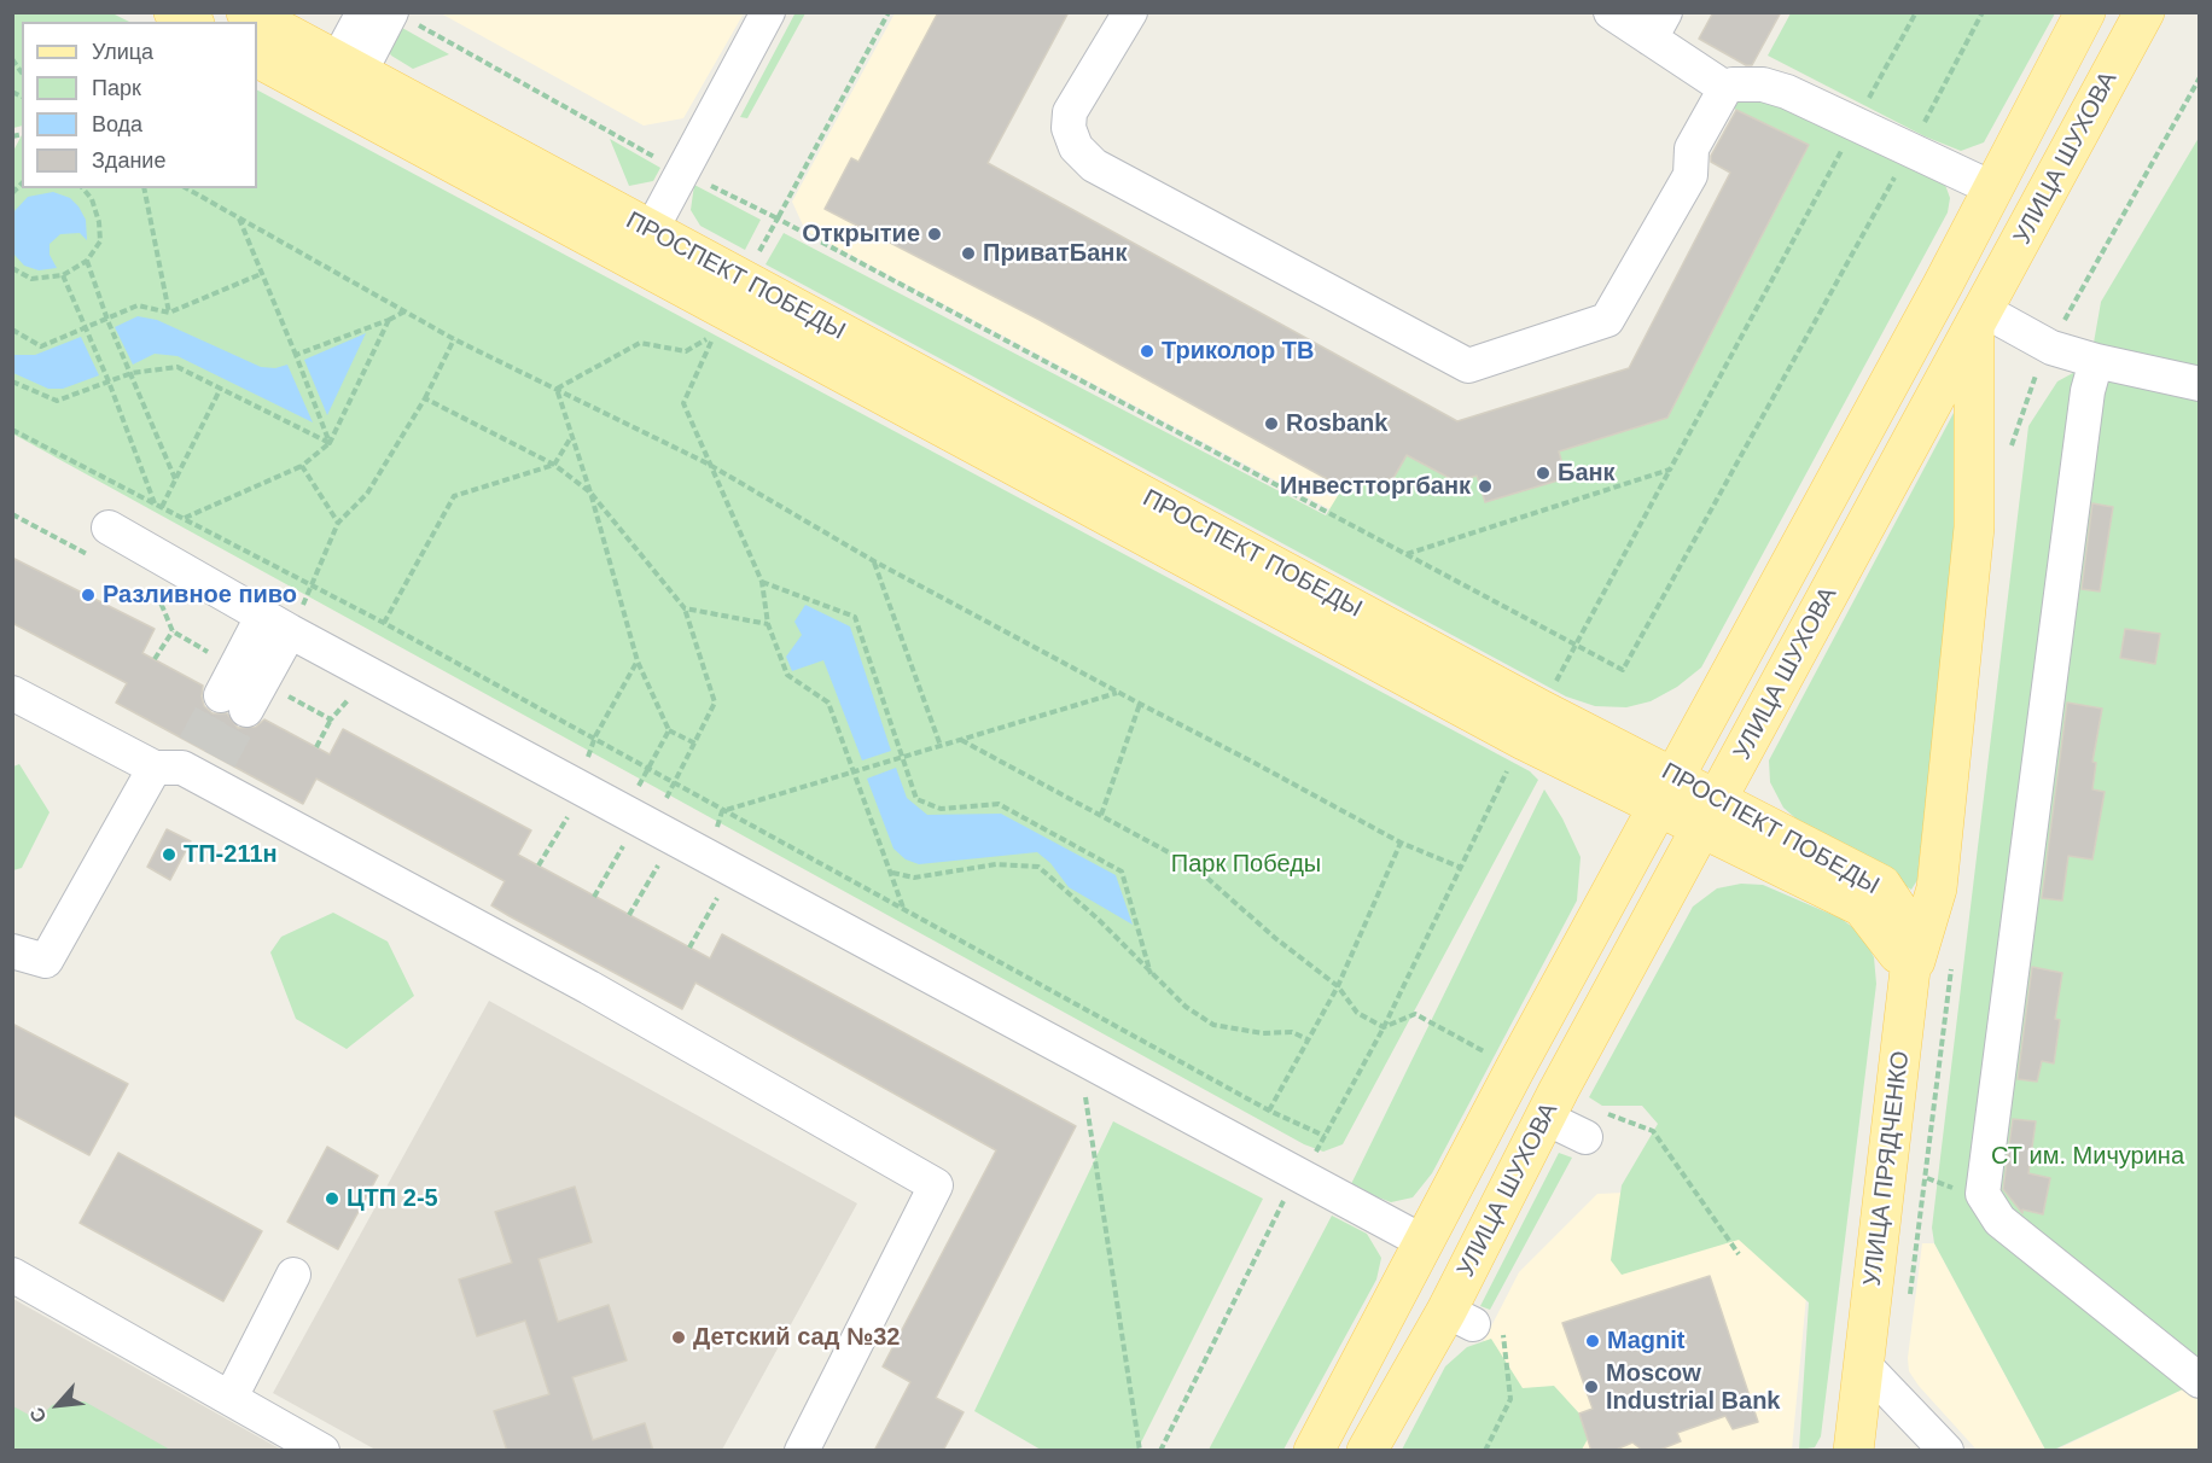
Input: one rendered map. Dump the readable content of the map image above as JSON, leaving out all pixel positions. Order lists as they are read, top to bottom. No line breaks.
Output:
{"streets":{"main road":["УЛИЦА ШУХОВА","ПРОСПЕКТ ПОБЕДЫ","УЛИЦА ПРЯДЧЕНКО"]},"crossings":[["УЛИЦА ШУХОВА","ПРОСПЕКТ ПОБЕДЫ"],["ПРОСПЕКТ ПОБЕДЫ","УЛИЦА ПРЯДЧЕНКО"]],"parks":["Парк Победы","СТ им. Мичурина"],"places":["Открытие","ПриватБанк","Триколор ТВ","Rosbank","Банк","Инвестторгбанк","Разливное пиво","ТП-211н","ЦТП 2-5","Детский сад №32","Magnit","Moscow Industrial Bank"],"legend":["Улица","Парк","Вода","Здание"],"north":"bottom left"}
